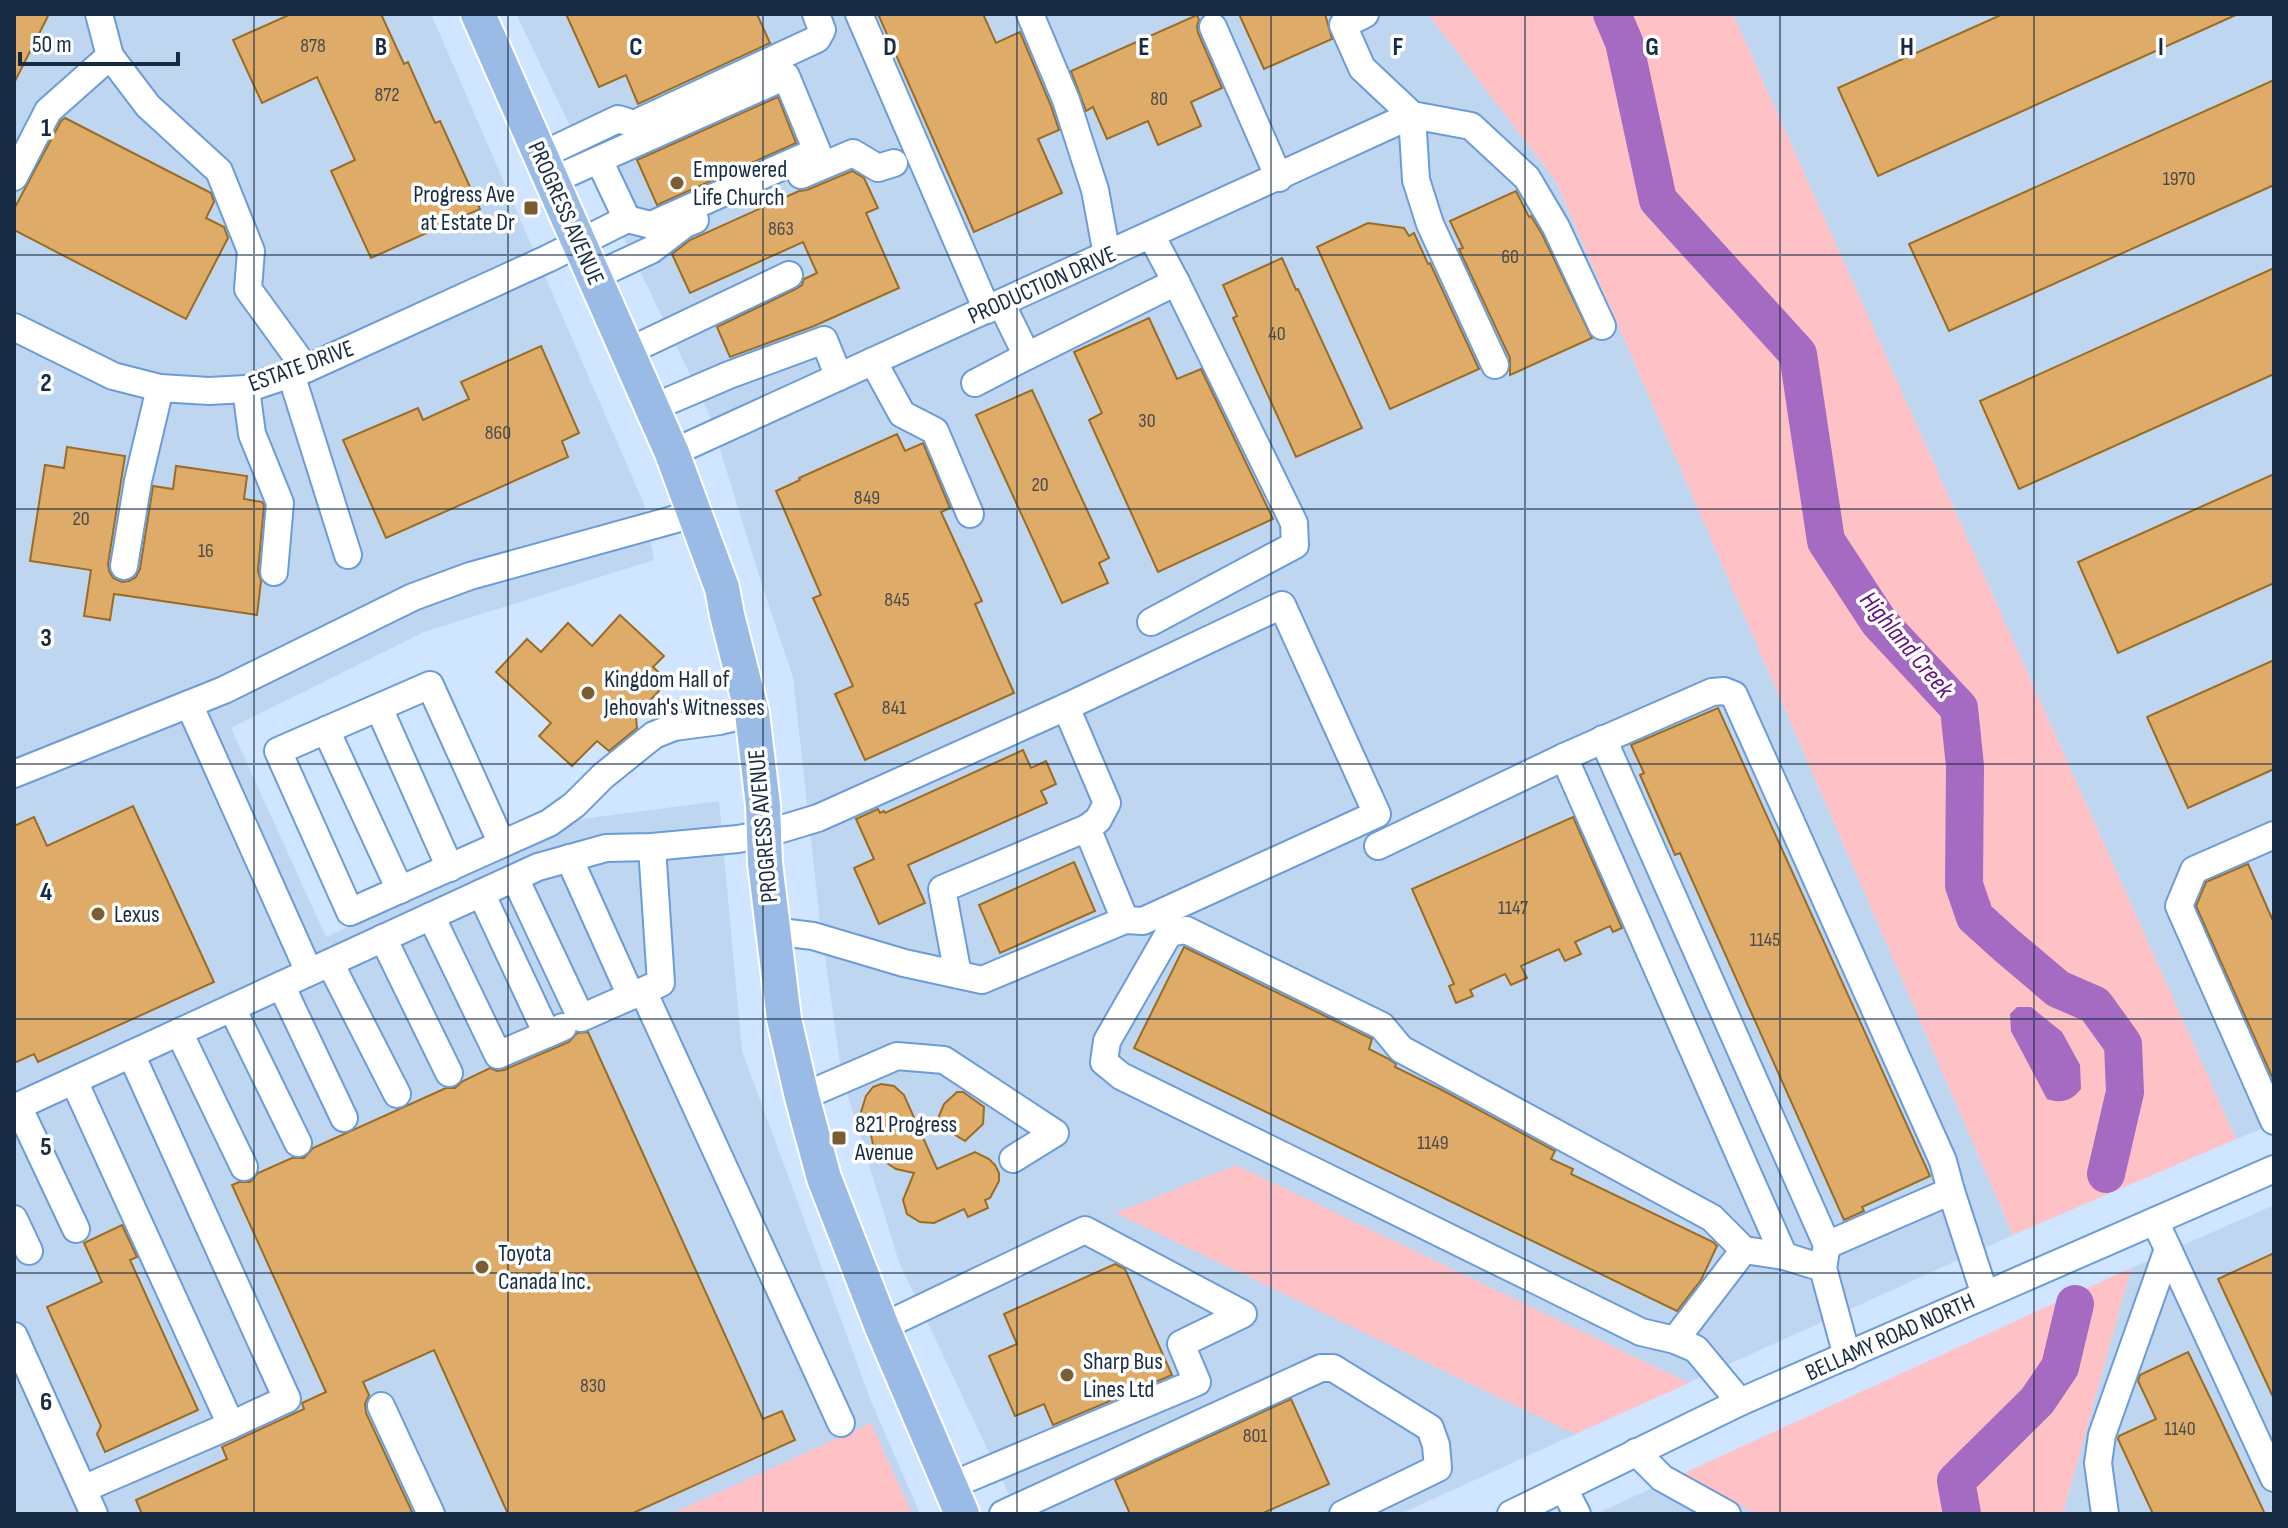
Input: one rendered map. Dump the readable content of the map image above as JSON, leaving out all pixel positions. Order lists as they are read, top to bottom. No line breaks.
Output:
{"streets":{"main road":["PROGRESS AVENUE"],"street":["PRODUCTION DRIVE","ESTATE DRIVE","BELLAMY ROAD NORTH"]},"crossings":[["PROGRESS AVENUE","PRODUCTION DRIVE"],["PROGRESS AVENUE","ESTATE DRIVE"]],"water":["Highland Creek"],"places":{"other":["Empowered Life Church","Kingdom Hall of Jehovah's Witnesses","Lexus","Toyota Canada Inc.","Sharp Bus Lines Ltd"],"transit":["Progress Ave at Estate Dr","821 Progress Avenue"]},"house_numbers":["878","872","80","1970","863","60","40","30","860","20","849","20","16","845","841","1147","1145","1149","830","1140","801"],"scale_bar":"50 m","grid":{"columns":["B","C","D","E","F","G","H","I"],"rows":["1","2","3","4","5","6"]}}
